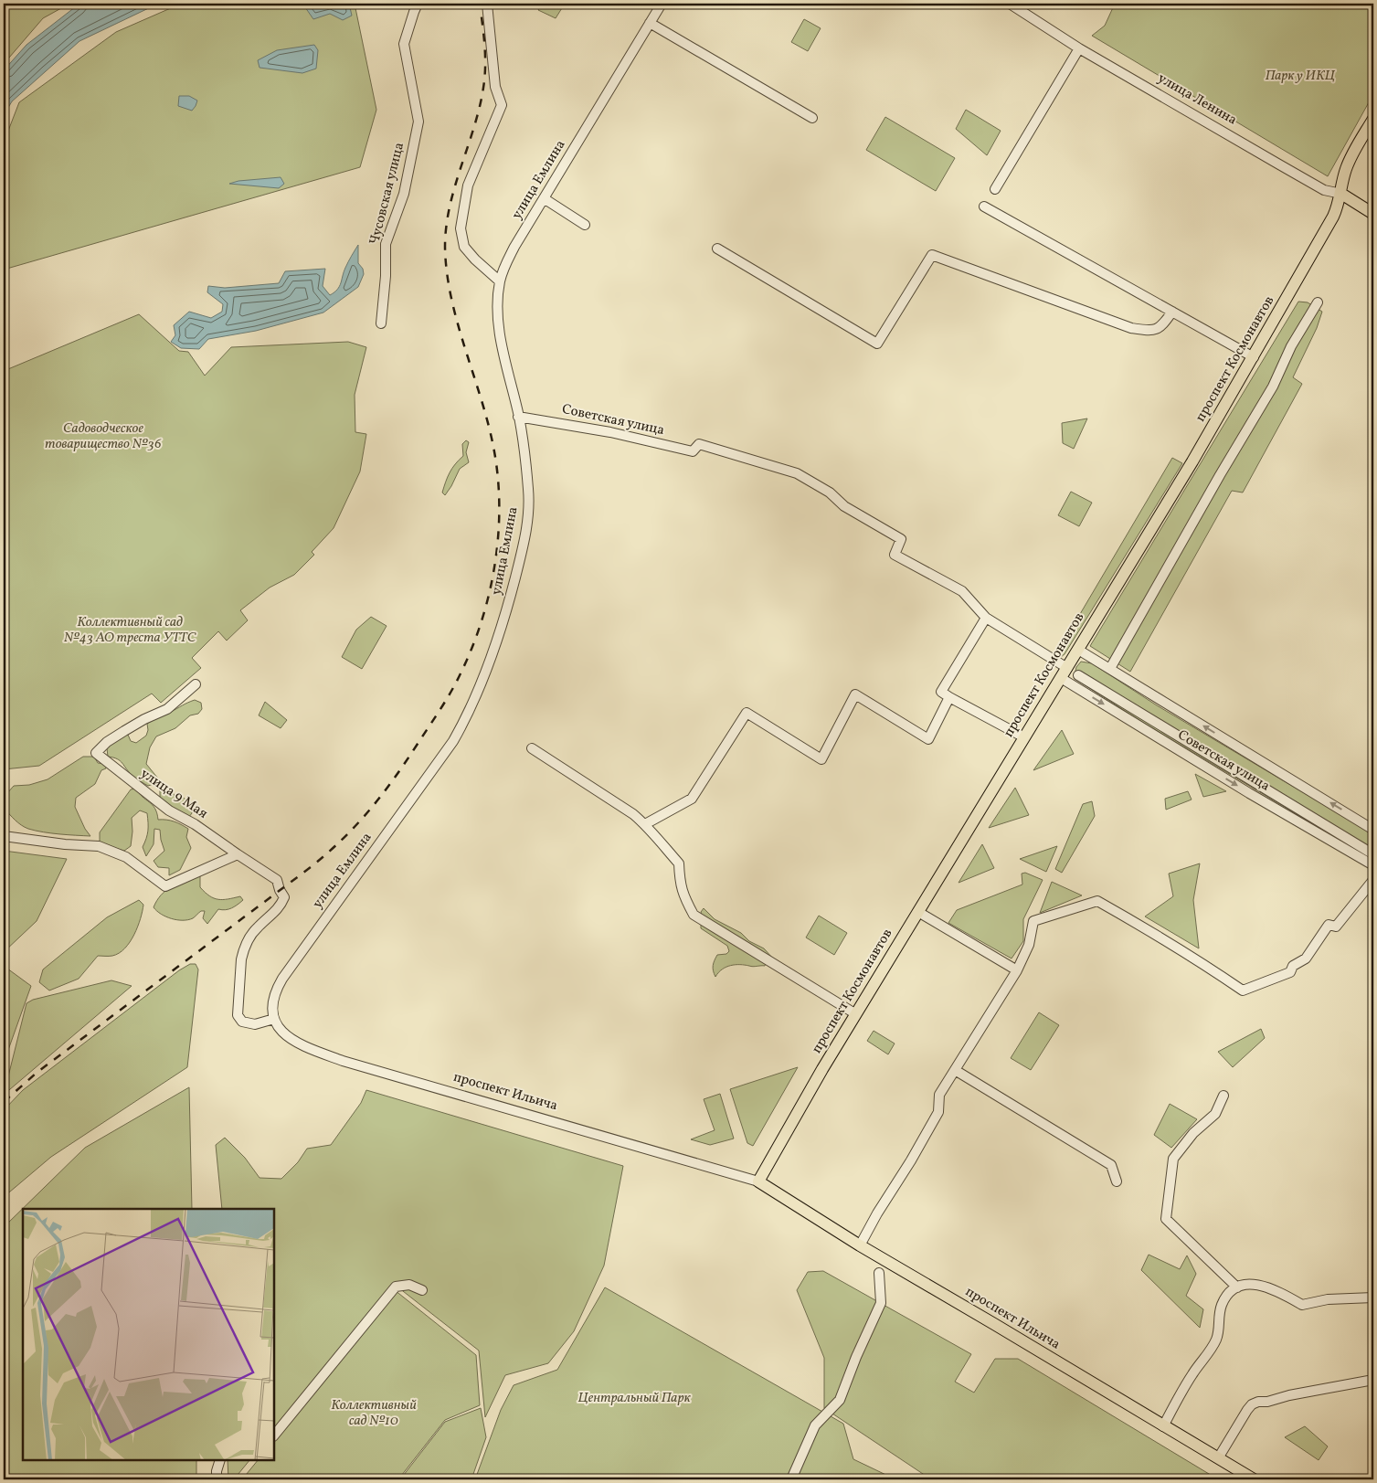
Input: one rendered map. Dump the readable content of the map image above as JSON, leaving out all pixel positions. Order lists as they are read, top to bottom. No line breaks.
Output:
{"streets":{"main road":["улица Ленина","проспект Космонавтов","проспект Ильича"],"street":["улица Емлина","Чусовская улица","Советская улица","улица 9 Мая"]},"crossings":[["улица Ленина","проспект Космонавтов"],["улица Емлина","Советская улица"],["улица Емлина","улица 9 Мая"],["улица Емлина","проспект Ильича"],["проспект Космонавтов","Советская улица"],["проспект Космонавтов","проспект Ильича"],["улица 9 Мая","проспект Ильича"]],"parks":["Парк у ИКЦ","Садоводческое товарищество №36","Коллективный сад №43 АО треста УТТС","Центральный Парк","Коллективный сад №10"]}
